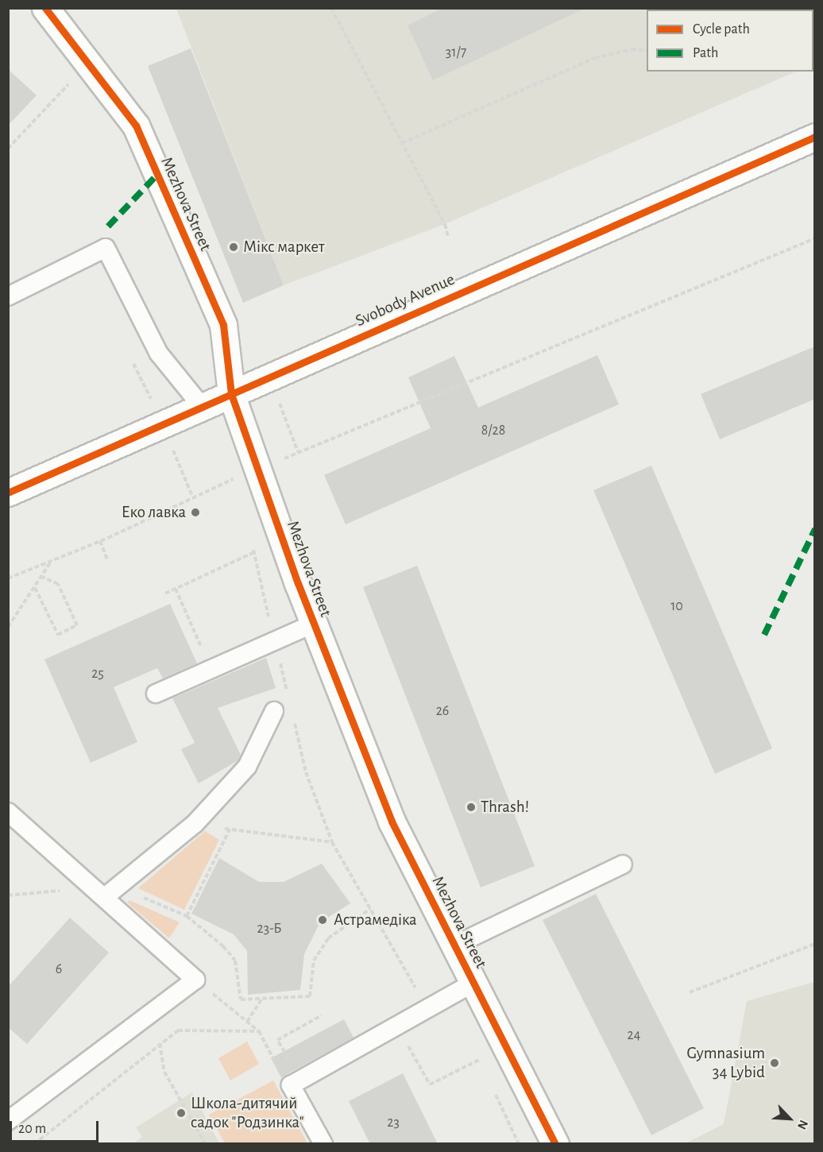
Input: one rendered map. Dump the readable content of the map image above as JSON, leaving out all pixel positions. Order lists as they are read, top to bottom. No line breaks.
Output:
{"streets":{"street":["Mezhova Street","Svobody Avenue"]},"crossings":[["Mezhova Street","Svobody Avenue"]],"places":["Мікс маркет","Еко лавка","Thrash!","Астрамедіка","Gymnasium 34 Lybid","Школа-дитячий садок \"Родзинка\""],"house_numbers":["31/7","8/28","10","25","26","23-Б","6","24","23"],"legend":["Cycle path","Path"],"scale_bar":"20 m","north":"bottom right"}
